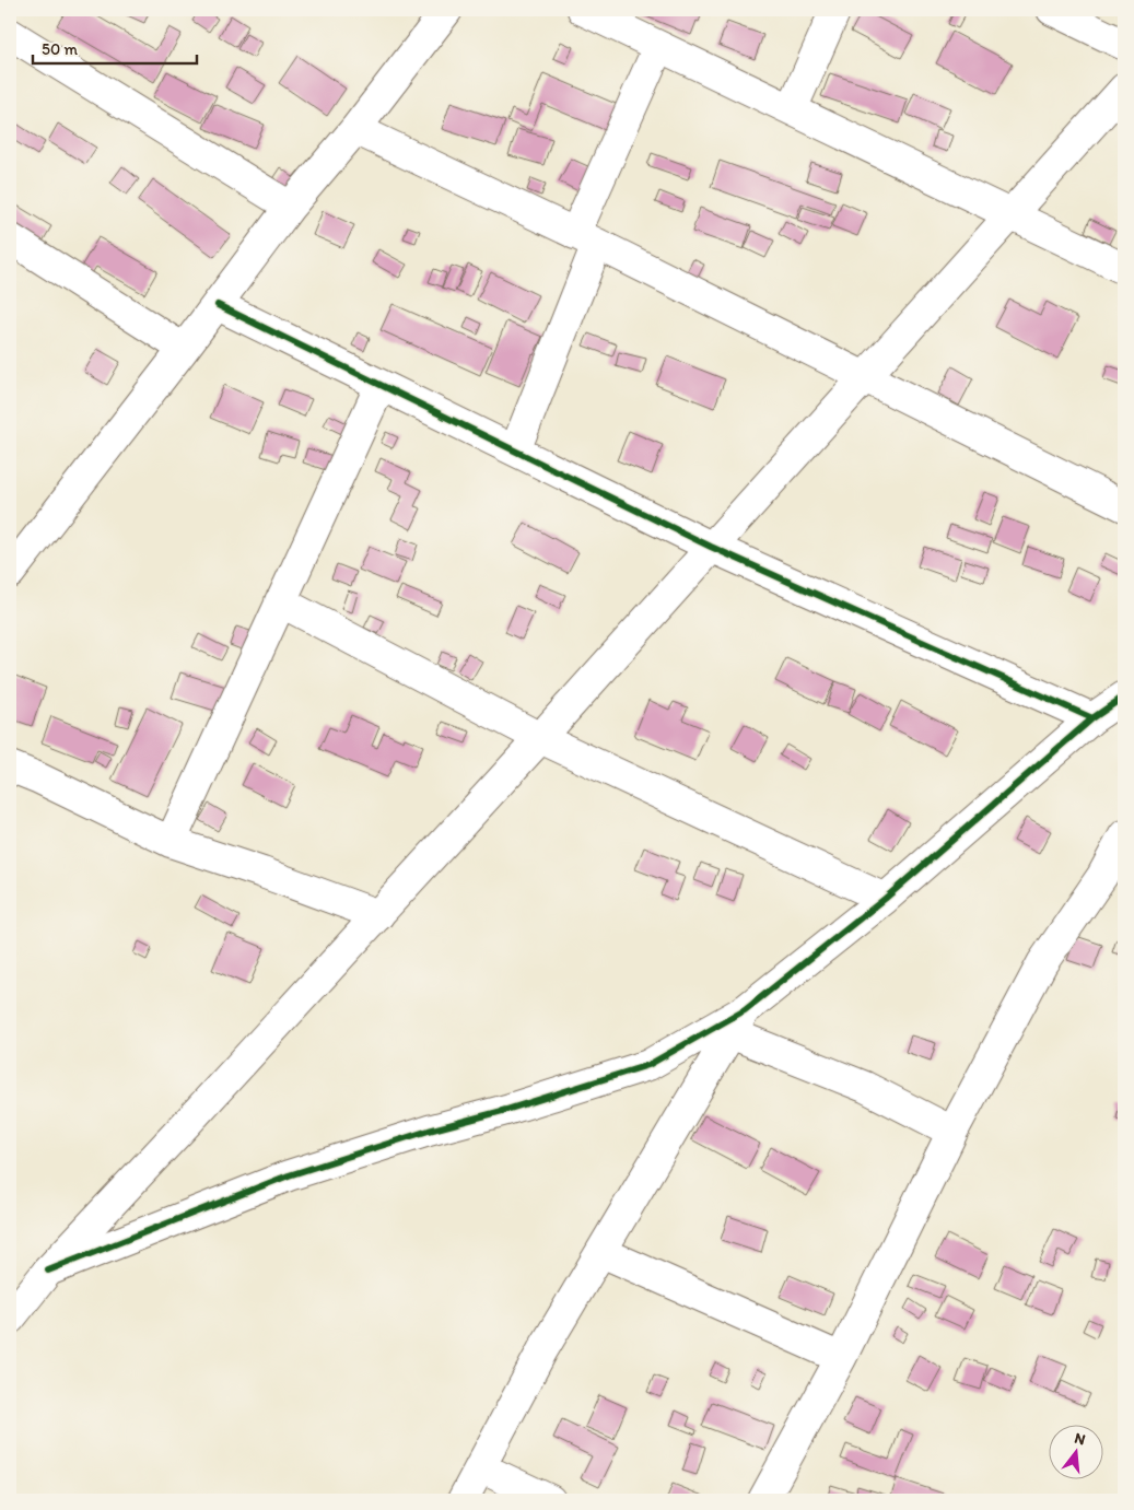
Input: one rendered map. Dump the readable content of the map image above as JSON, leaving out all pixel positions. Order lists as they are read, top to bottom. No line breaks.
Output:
{"scale_bar":"50 m","north":"top"}
